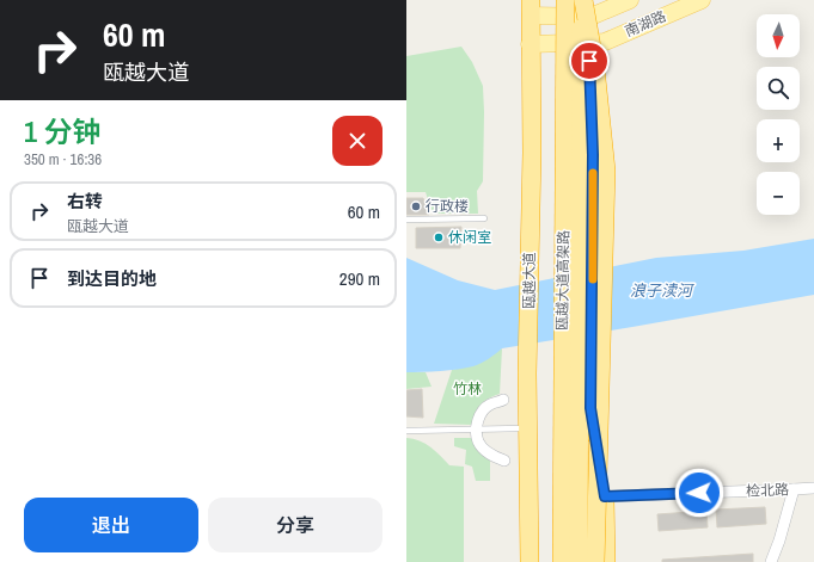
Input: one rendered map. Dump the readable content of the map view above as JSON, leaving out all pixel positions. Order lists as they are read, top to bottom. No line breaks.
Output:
{"streets":{"highway":["瓯越大道","瓯越大道高架路"],"main road":["南湖路"],"street":["检北路"]},"crossings":[["南湖路","瓯越大道"],["南湖路","瓯越大道高架路"]],"water":["浪子渎河"],"parks":["竹林"],"places":["行政楼","休闲室"],"north":"bottom","page":{"turn":["60 m","瓯越大道"],"map_buttons":["+","−"],"heading":["1 分钟","350 m · 16:36"],"list":[{"name":"右转","note":"瓯越大道","value":"60 m"},{"name":"到达目的地","value":"290 m"}],"buttons":["退出","分享"]}}
